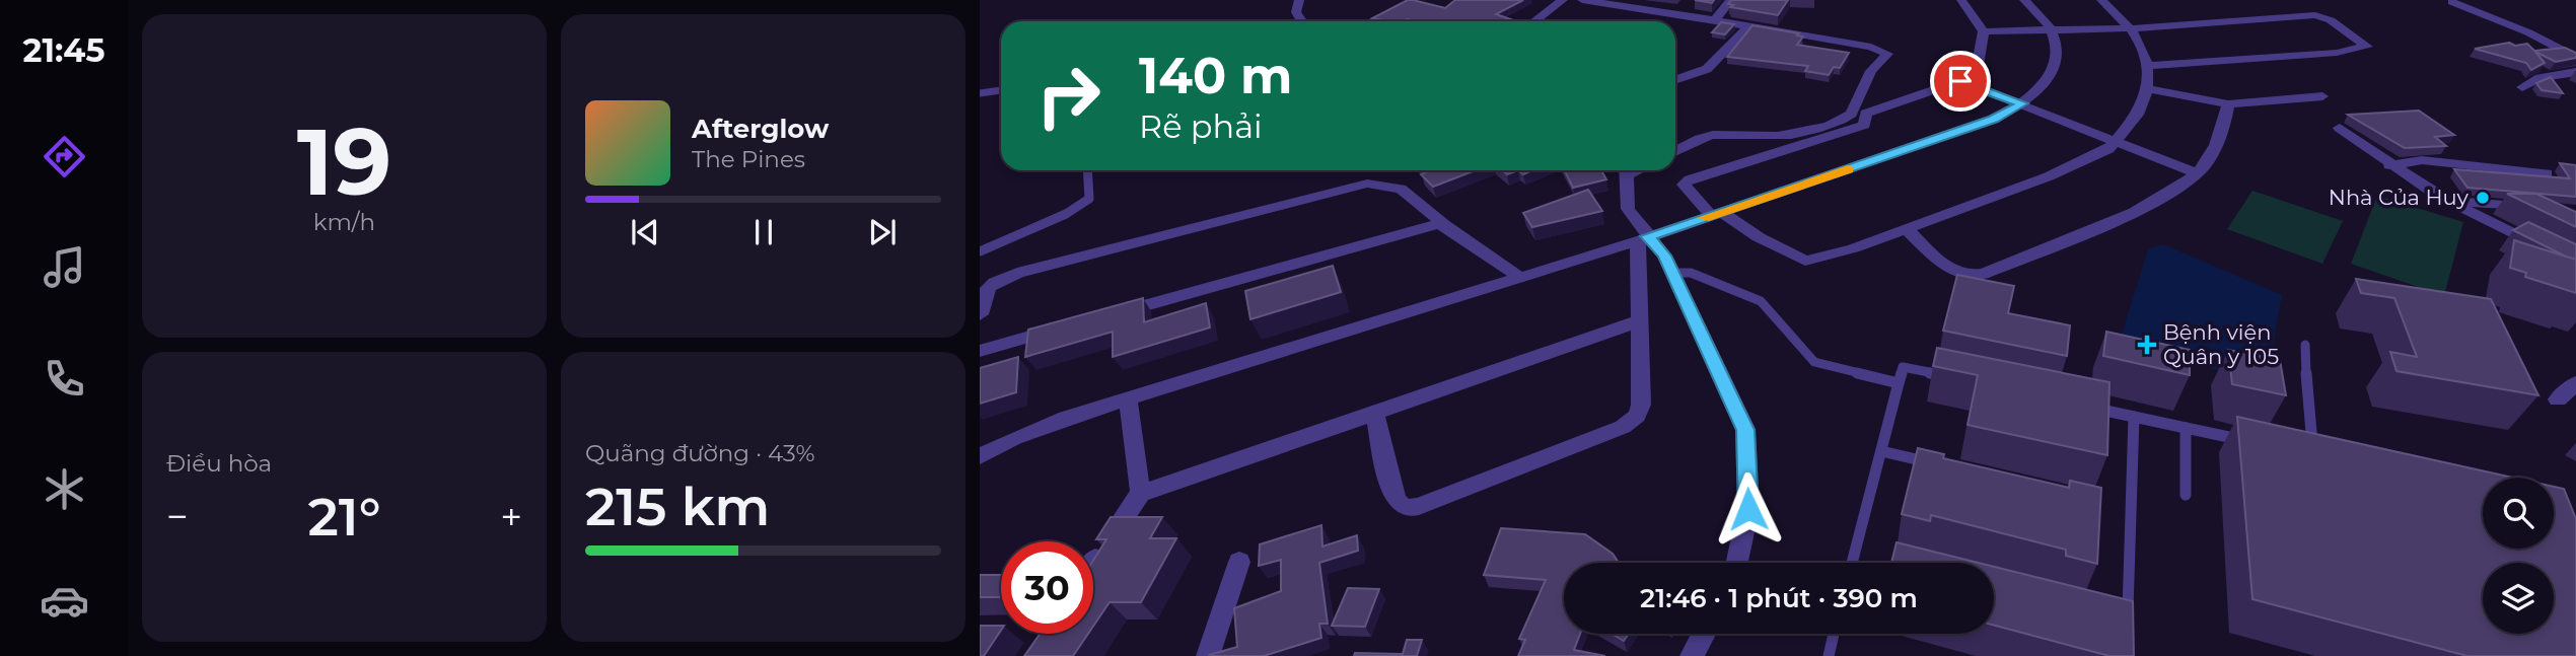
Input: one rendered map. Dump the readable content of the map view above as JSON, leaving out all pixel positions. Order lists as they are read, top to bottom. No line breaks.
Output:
{"places":{"other":["Nhà Của Huy"],"health":["Bệnh viện Quân y 105"]},"page":{"tabs":"21:45","tile":[["19","km/h"],"Điều hòa",["Quãng đường · 43%","215 km"]],"turn":["140 m","Rẽ phải"],"song":["Afterglow","The Pines"],"heat":["−","21°","+"],"limit":"30","trip":"21:46 · 1 phút · 390 m"}}
